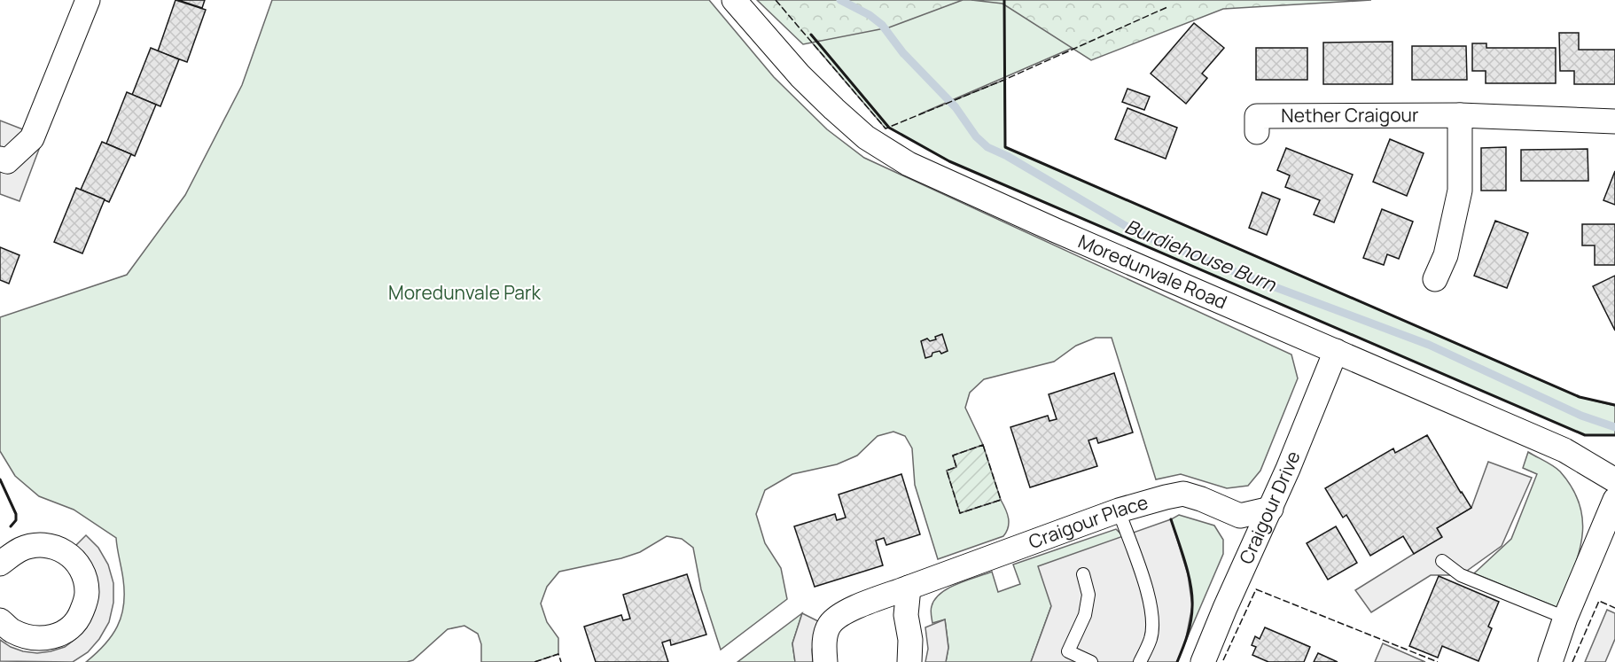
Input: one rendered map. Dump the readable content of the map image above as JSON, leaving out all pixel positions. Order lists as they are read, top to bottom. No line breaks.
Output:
{"streets":{"street":["Nether Craigour","Moredunvale Road","Craigour Drive","Craigour Place"]},"crossings":[["Moredunvale Road","Craigour Drive"],["Craigour Drive","Craigour Place"]],"water":["Burdiehouse Burn"],"parks":["Moredunvale Park"]}
